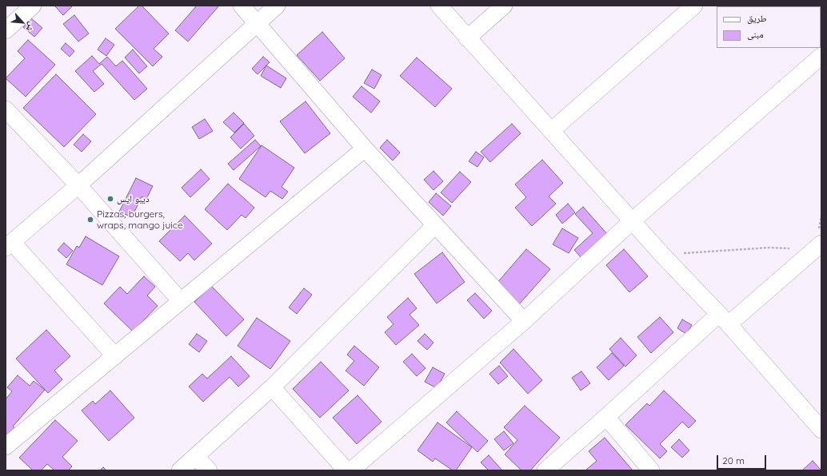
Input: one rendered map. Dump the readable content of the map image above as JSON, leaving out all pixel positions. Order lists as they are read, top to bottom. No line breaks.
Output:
{"places":["ديبو ايس","Pizzas, burgers, wraps, mango juice"],"legend":["طريق","مبنى"],"scale_bar":"20 m","north":"bottom right"}
